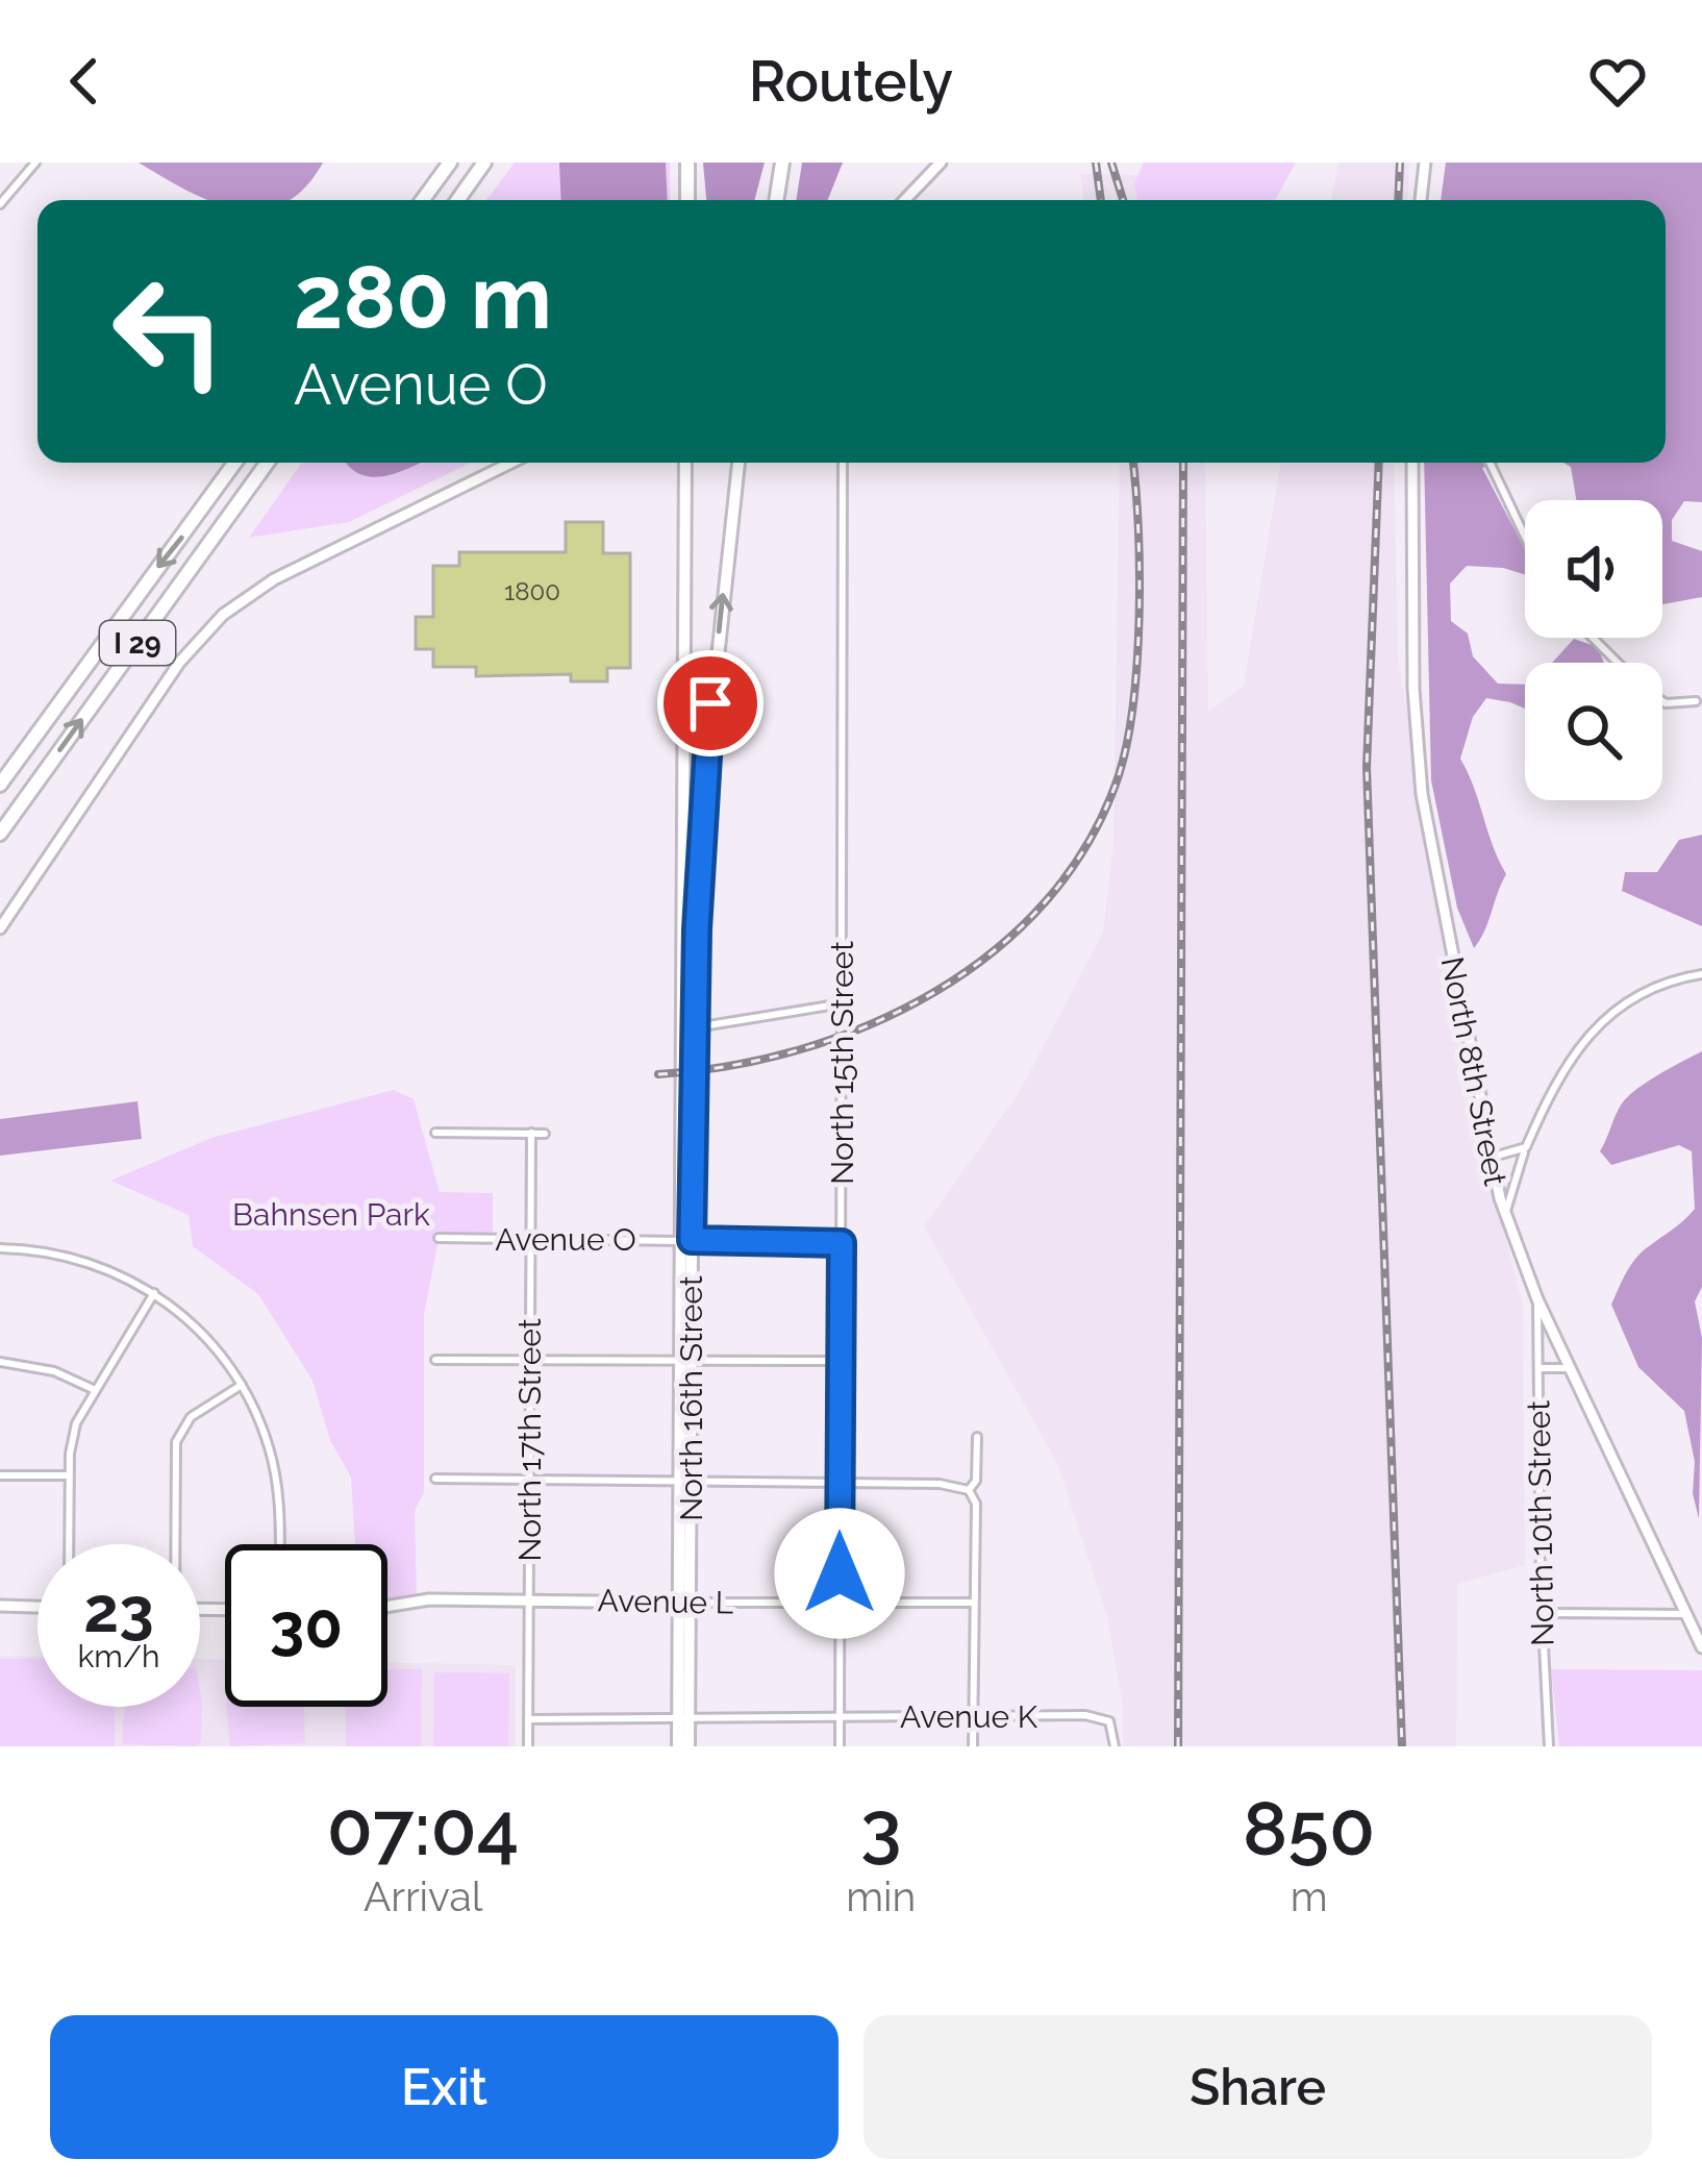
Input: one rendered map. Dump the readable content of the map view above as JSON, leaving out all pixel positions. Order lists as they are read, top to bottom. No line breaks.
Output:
{"streets":{"highway":["I 29"],"main road":["North 16th Street"],"street":["North 15th Street","North 8th Street","Avenue O","North 17th Street","North 10th Street","Avenue L","Avenue K"]},"crossings":[["North 15th Street","Avenue O"],["North 15th Street","Avenue L"],["North 15th Street","Avenue K"],["North 8th Street","North 10th Street"],["Avenue O","North 16th Street"],["Avenue O","North 17th Street"],["North 16th Street","Avenue L"],["North 16th Street","Avenue K"],["North 17th Street","Avenue L"],["North 17th Street","Avenue K"]],"parks":["Bahnsen Park"],"house_numbers":["1800"],"page":{"header":"Routely","turn":["280 m","Avenue O"],"speed":"23 km/h","limit":"30","eta":["07:04","Arrival","3","min","850","m"],"buttons":["Exit","Share"]}}
